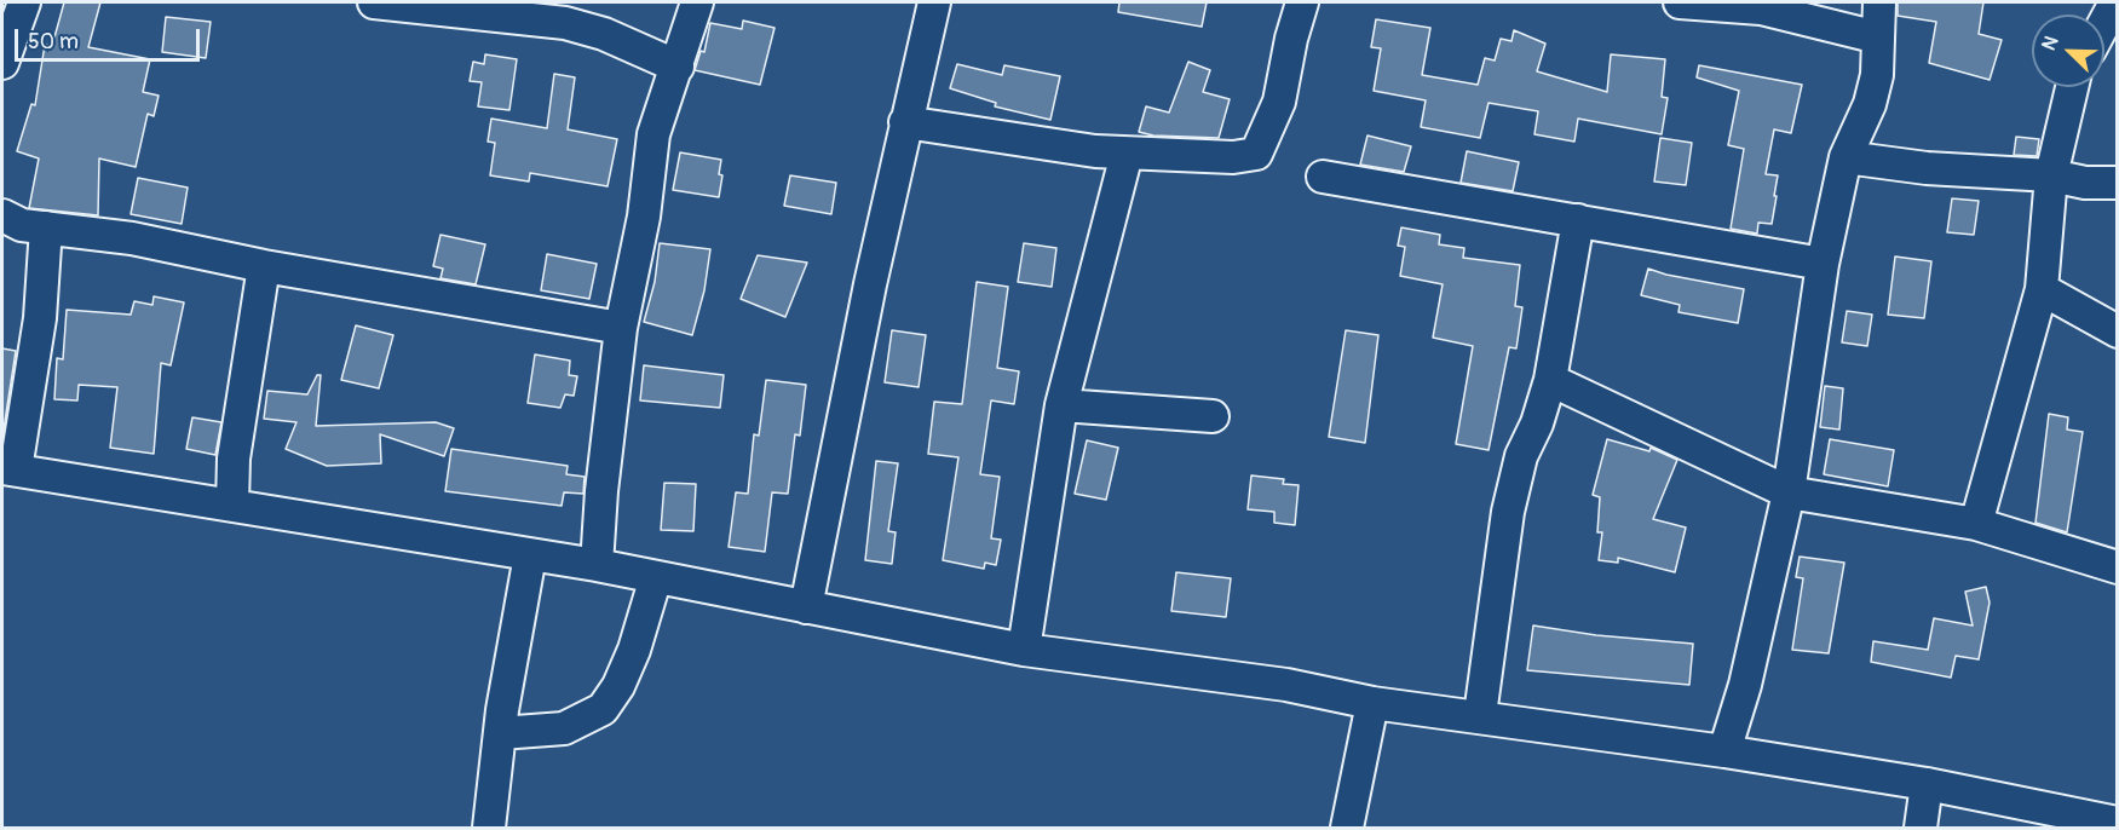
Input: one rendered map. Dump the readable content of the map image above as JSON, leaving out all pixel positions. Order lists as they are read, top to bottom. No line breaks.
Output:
{"scale_bar":"50 m","north":"top left"}
